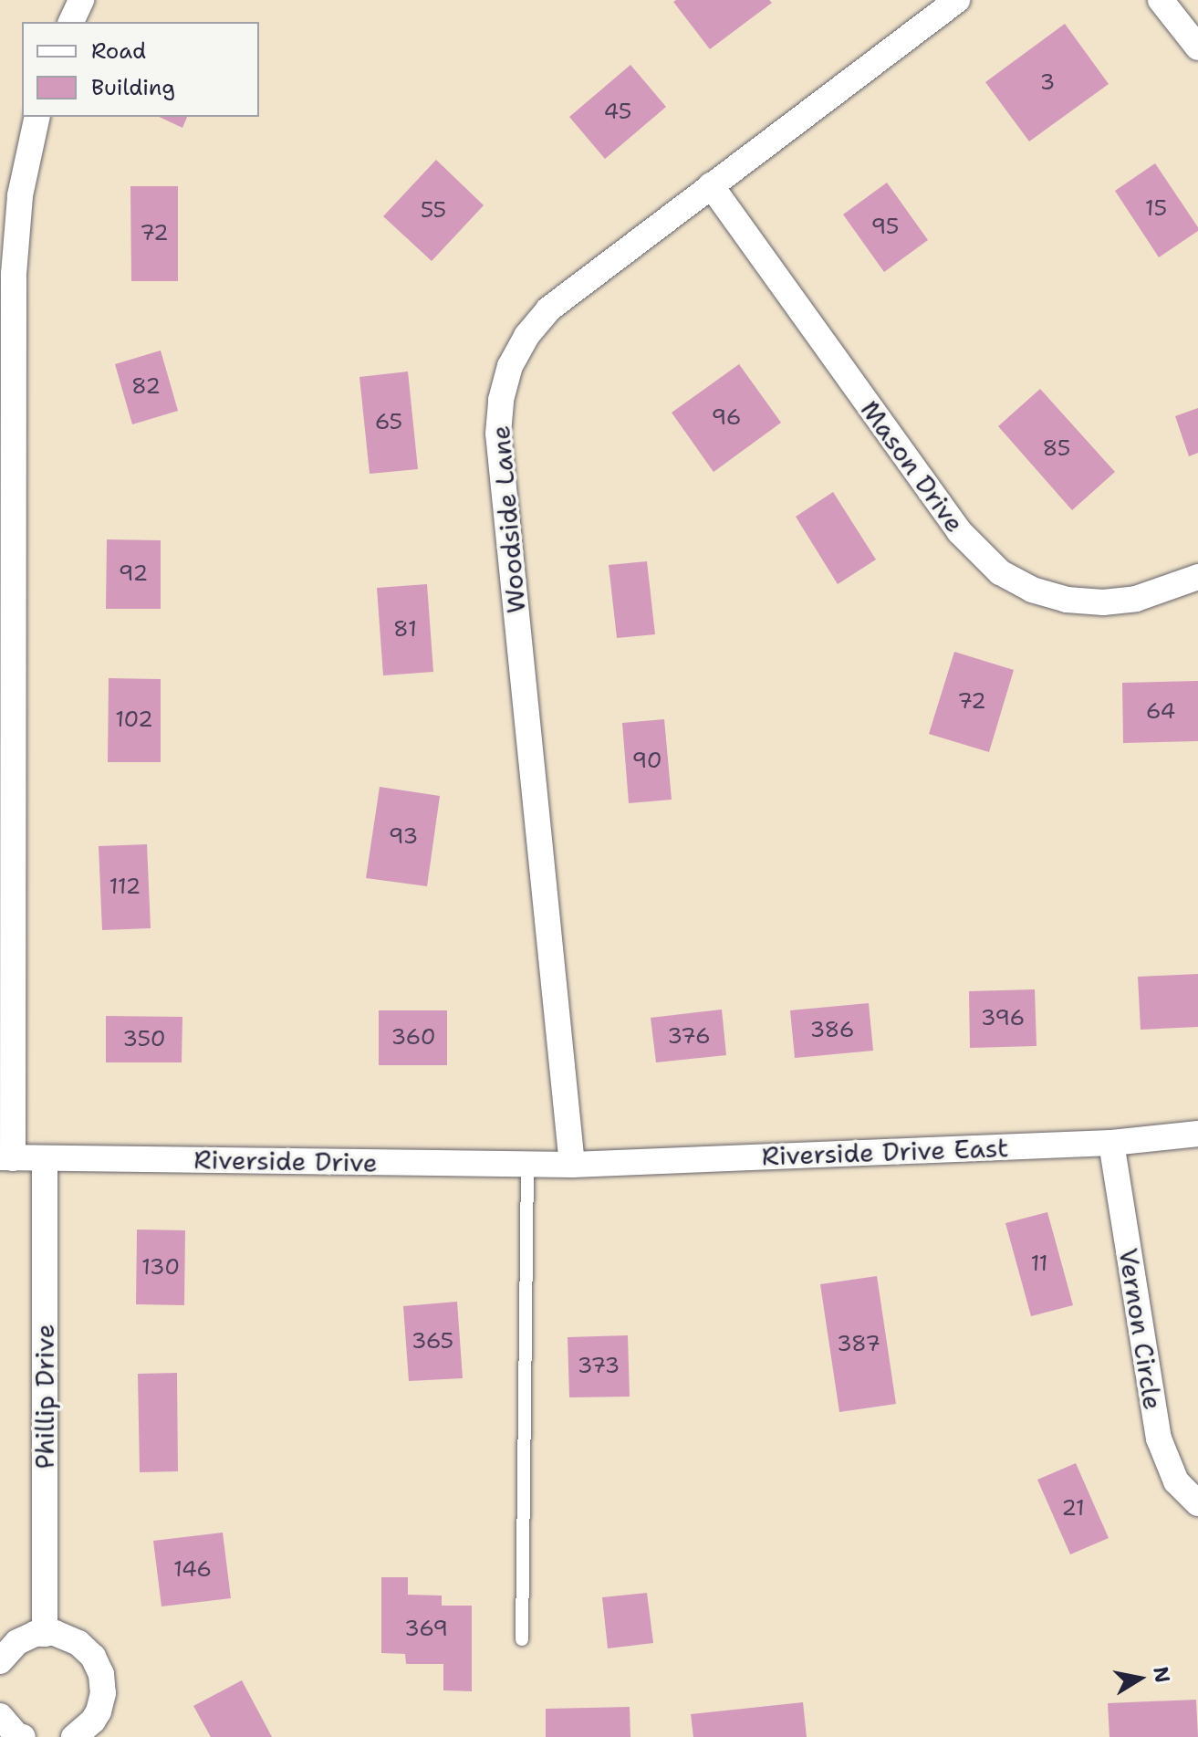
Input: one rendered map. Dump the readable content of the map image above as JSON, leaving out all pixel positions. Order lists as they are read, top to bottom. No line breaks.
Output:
{"streets":{"street":["Mason Drive","Woodside Lane","Riverside Drive East","Riverside Drive","Vernon Circle","Phillip Drive"]},"crossings":[["Mason Drive","Woodside Lane"],["Woodside Lane","Riverside Drive East"],["Woodside Lane","Riverside Drive"],["Riverside Drive East","Riverside Drive"],["Riverside Drive East","Vernon Circle"],["Riverside Drive","Phillip Drive"]],"house_numbers":["3","45","15","55","95","72","82","96","65","85","92","81","72","64","102","90","93","112","396","386","376","360","350","11","130","365","387","373","21","146","369"],"legend":["Road","Building"],"north":"right"}
